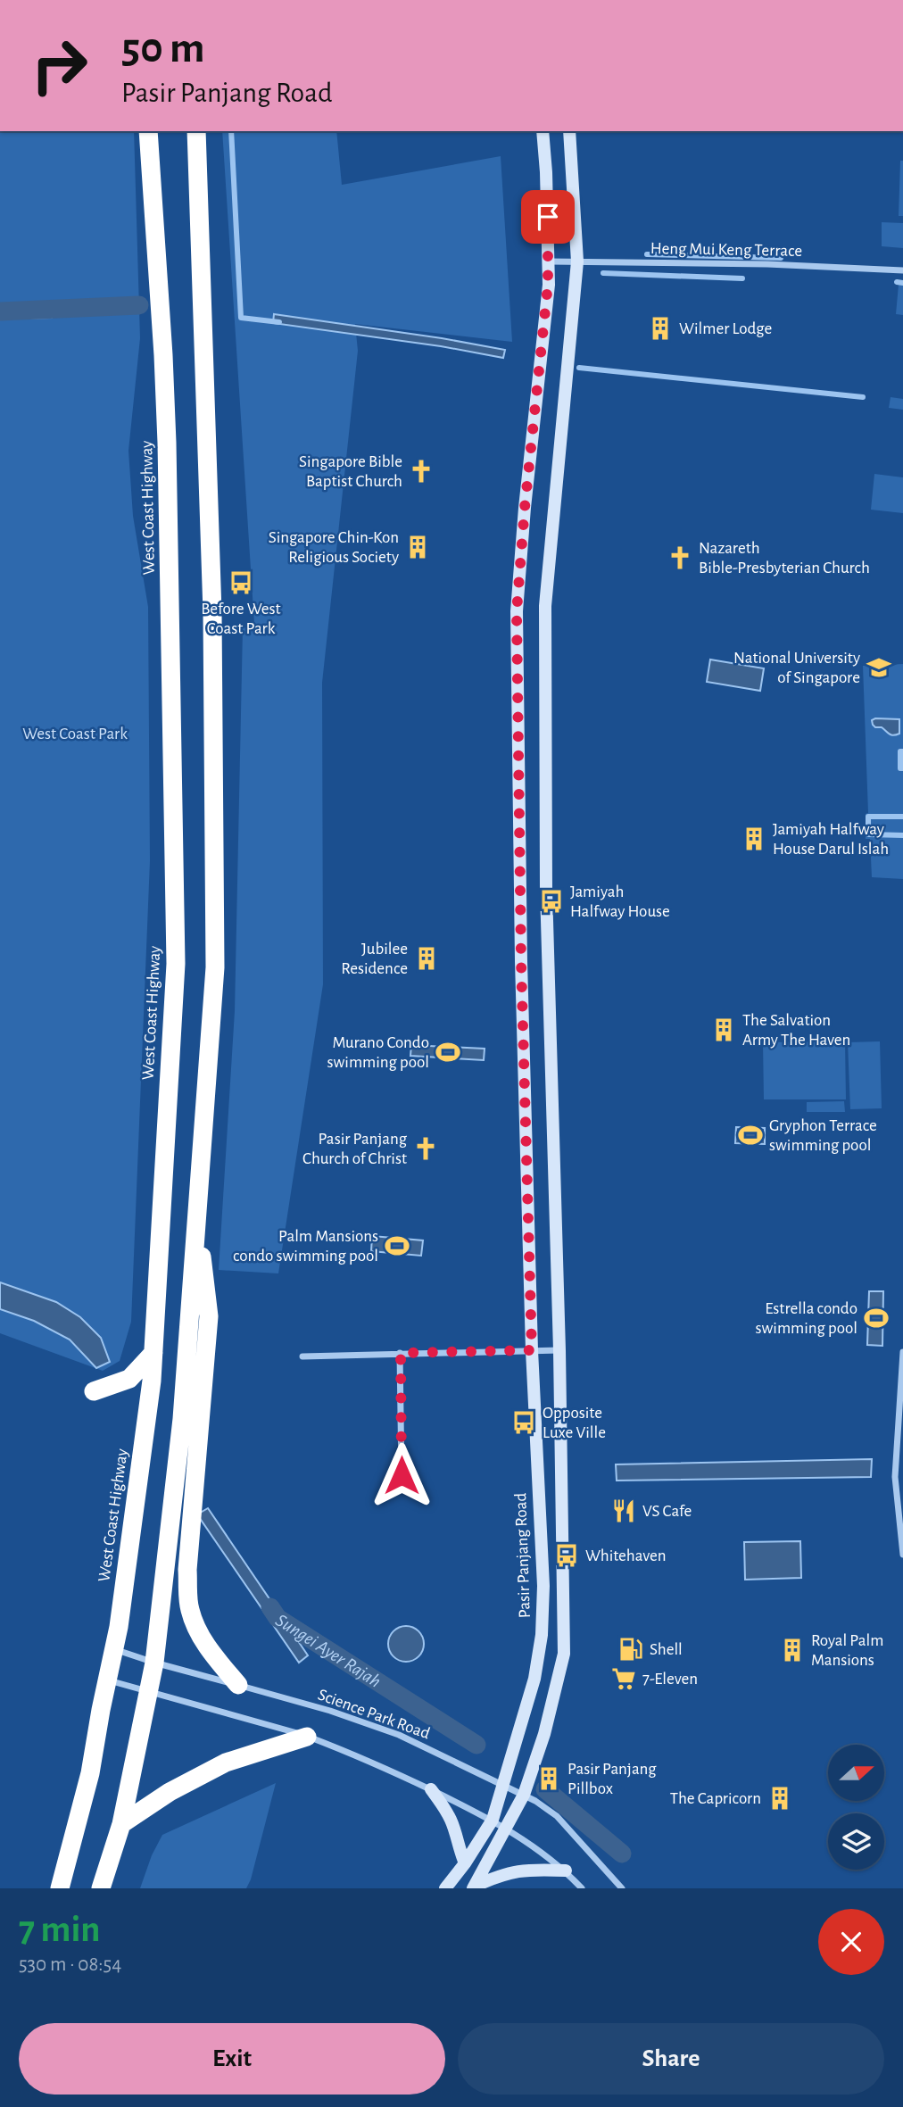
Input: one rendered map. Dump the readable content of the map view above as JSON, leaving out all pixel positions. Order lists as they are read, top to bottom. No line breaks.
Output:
{"streets":{"highway":["West Coast Highway"],"main road":["Pasir Panjang Road"],"street":["Heng Mui Keng Terrace","Science Park Road"]},"crossings":[["Heng Mui Keng Terrace","Pasir Panjang Road"],["West Coast Highway","Science Park Road"],["Pasir Panjang Road","Science Park Road"]],"water":["Sungei Ayer Rajah"],"parks":["West Coast Park"],"places":{"building":["Wilmer Lodge","Singapore Chin-Kon Religious Society","Jamiyah Halfway House Darul Islah","Jubilee Residence","The Salvation Army The Haven","Royal Palm Mansions","Pasir Panjang Pillbox","The Capricorn"],"church":["Singapore Bible Baptist Church","Nazareth Bible-Presbyterian Church","Pasir Panjang Church of Christ"],"bus stop":["Before West Coast Park","Jamiyah Halfway House","Opposite Luxe Ville","Whitehaven"],"school or university":["National University of Singapore"],"sports":["Murano Condo swimming pool","Gryphon Terrace swimming pool","Palm Mansions condo swimming pool","Estrella condo swimming pool"],"restaurant":["VS Cafe"],"fuel station":["Shell"],"supermarket":["7-Eleven"]},"north":"right","page":{"turn":["50 m","Pasir Panjang Road"],"heading":["7 min","530 m · 08:54"],"buttons":["Exit","Share"]}}
